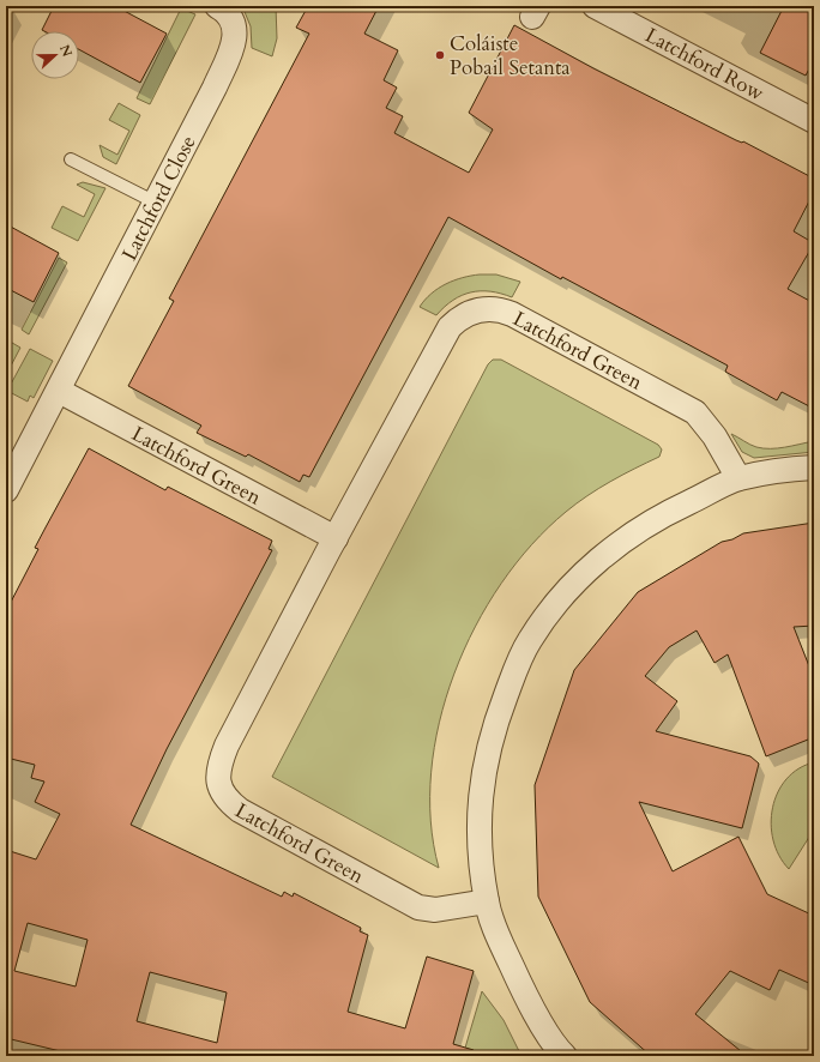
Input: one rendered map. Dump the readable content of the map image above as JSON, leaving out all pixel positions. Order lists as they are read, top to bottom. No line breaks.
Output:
{"streets":{"street":["Latchford Row","Latchford Close","Latchford Green"]},"crossings":[["Latchford Close","Latchford Green"]],"places":["Coláiste Pobail Setanta"],"north":"right"}
